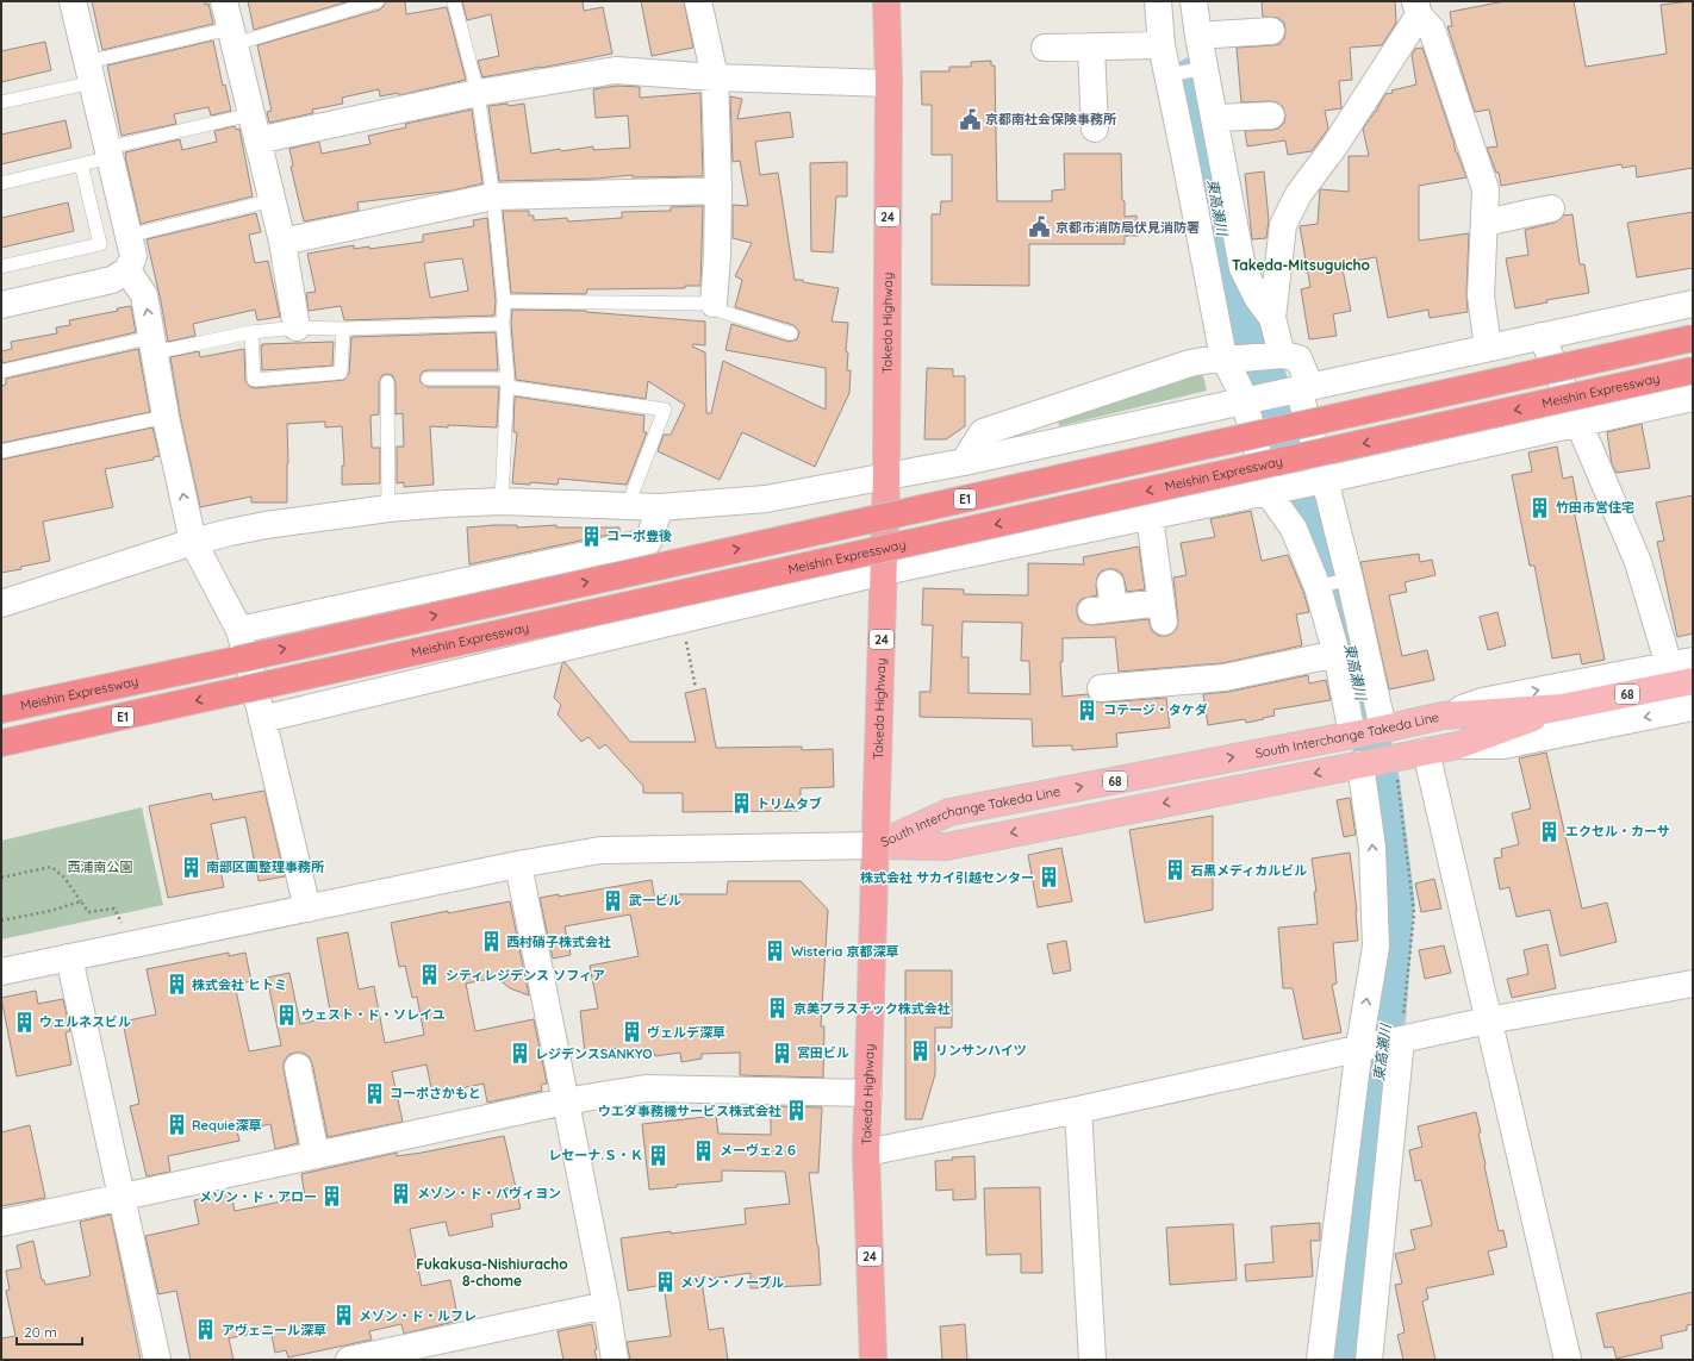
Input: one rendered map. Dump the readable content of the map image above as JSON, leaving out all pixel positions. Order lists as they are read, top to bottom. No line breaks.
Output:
{"streets":{"highway":["24","Takeda Highway","Meishin Expressway","E1"],"main road":["68","South Interchange Takeda Line"]},"crossings":[["Takeda Highway","South Interchange Takeda Line"]],"districts":["Takeda-Mitsuguicho","Fukakusa-Nishiuracho 8-chome"],"water":["東高瀬川"],"parks":["西浦南公園"],"places":{"public building":["京都南社会保険事務所","京都市消防局伏見消防署"],"building":["竹田市営住宅","コーポ豊後","コテージ・タケダ","トリムタブ","エクセル・カーサ","南部区画整理事務所","石黒メディカルビル","株式会社 サカイ引越センター","武一ビル","西村硝子株式会社","Wisteria 京都深草","シティレジデンス ソフィア","株式会社 ヒトミ","京美プラスチック株式会社","ウェスト・ド・ソレイユ","ウェルネスビル","ヴェルデ深草","リンサンハイツ","宮田ビル","レジデンスSANKYO","コーポさかもと","ウエダ事務機サービス株式会社","Requie深草","メーヴェ２６","レセーナ.Ｓ・Ｋ","メゾン・ド・パヴィヨン","メゾン・ド・アロー","メゾン・ノーブル","メゾン・ド・ルフレ","アヴェニール深草"]},"scale_bar":"20 m"}
